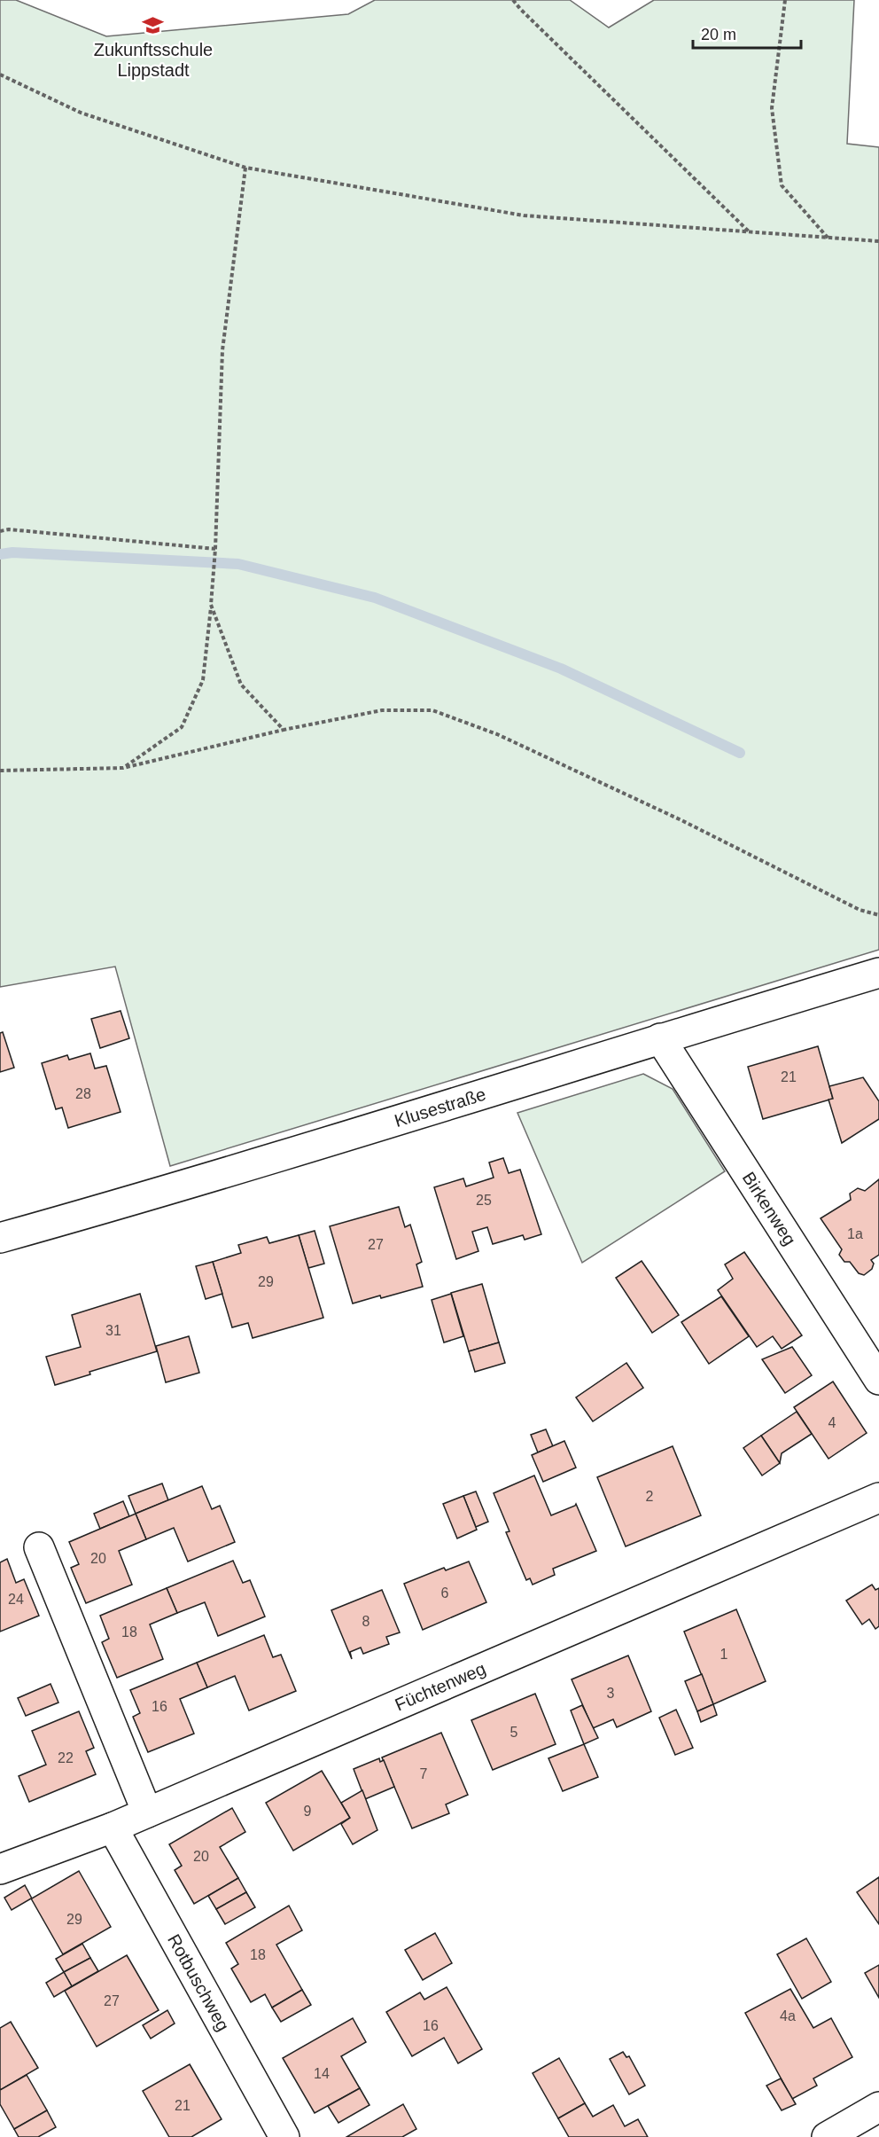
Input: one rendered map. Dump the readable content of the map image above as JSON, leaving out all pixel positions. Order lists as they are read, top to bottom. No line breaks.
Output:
{"streets":{"street":["Klusestraße","Birkenweg","Füchtenweg","Rotbuschweg"]},"crossings":[["Klusestraße","Birkenweg"],["Füchtenweg","Rotbuschweg"]],"places":{"school or university":["Zukunftsschule Lippstadt"]},"house_numbers":["21","28","25","1a","27","29","31","4","2","20","6","24","8","18","1","3","16","5","22","7","9","20","29","18","27","4a","16","14","21"],"scale_bar":"20 m"}
